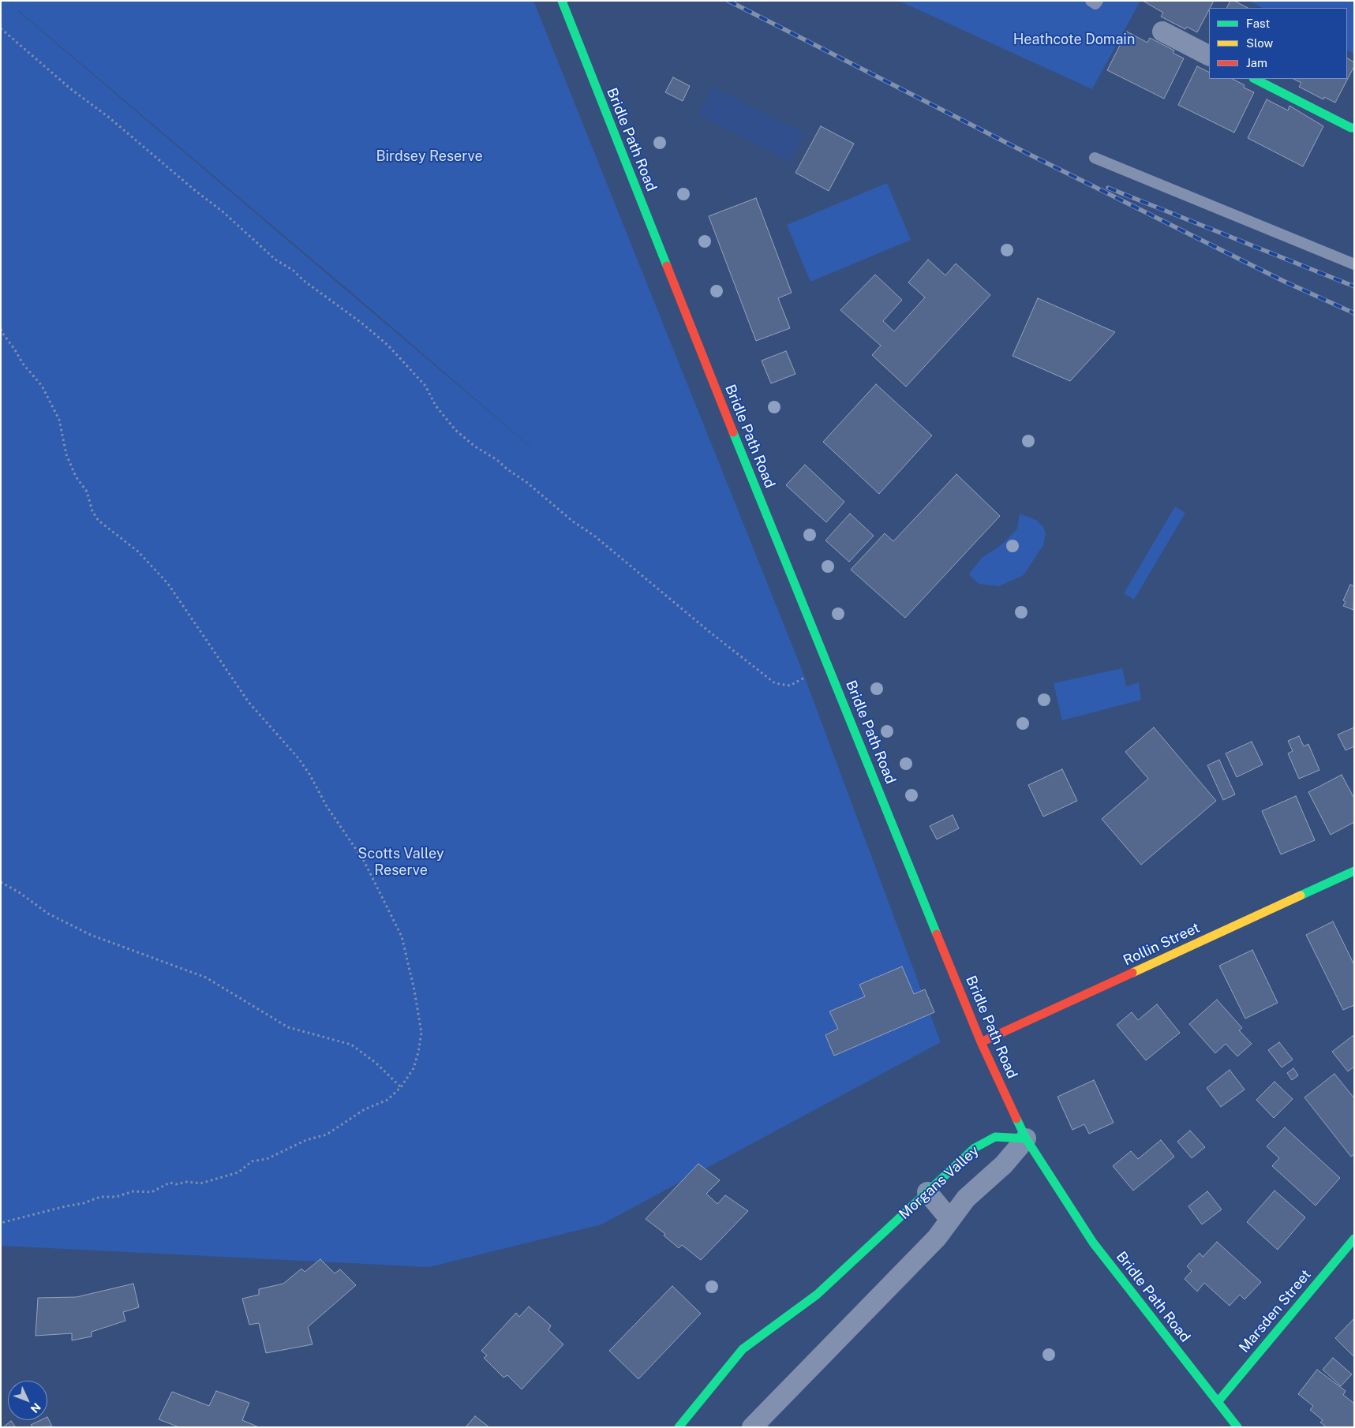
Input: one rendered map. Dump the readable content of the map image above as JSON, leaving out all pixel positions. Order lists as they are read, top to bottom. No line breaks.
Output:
{"streets":{"street":["Bridle Path Road","Rollin Street","Morgans Valley","Marsden Street"]},"crossings":[["Bridle Path Road","Rollin Street"],["Bridle Path Road","Morgans Valley"],["Bridle Path Road","Marsden Street"]],"parks":["Heathcote Domain","Birdsey Reserve","Scotts Valley Reserve"],"legend":["Fast","Slow","Jam"],"north":"bottom right"}
